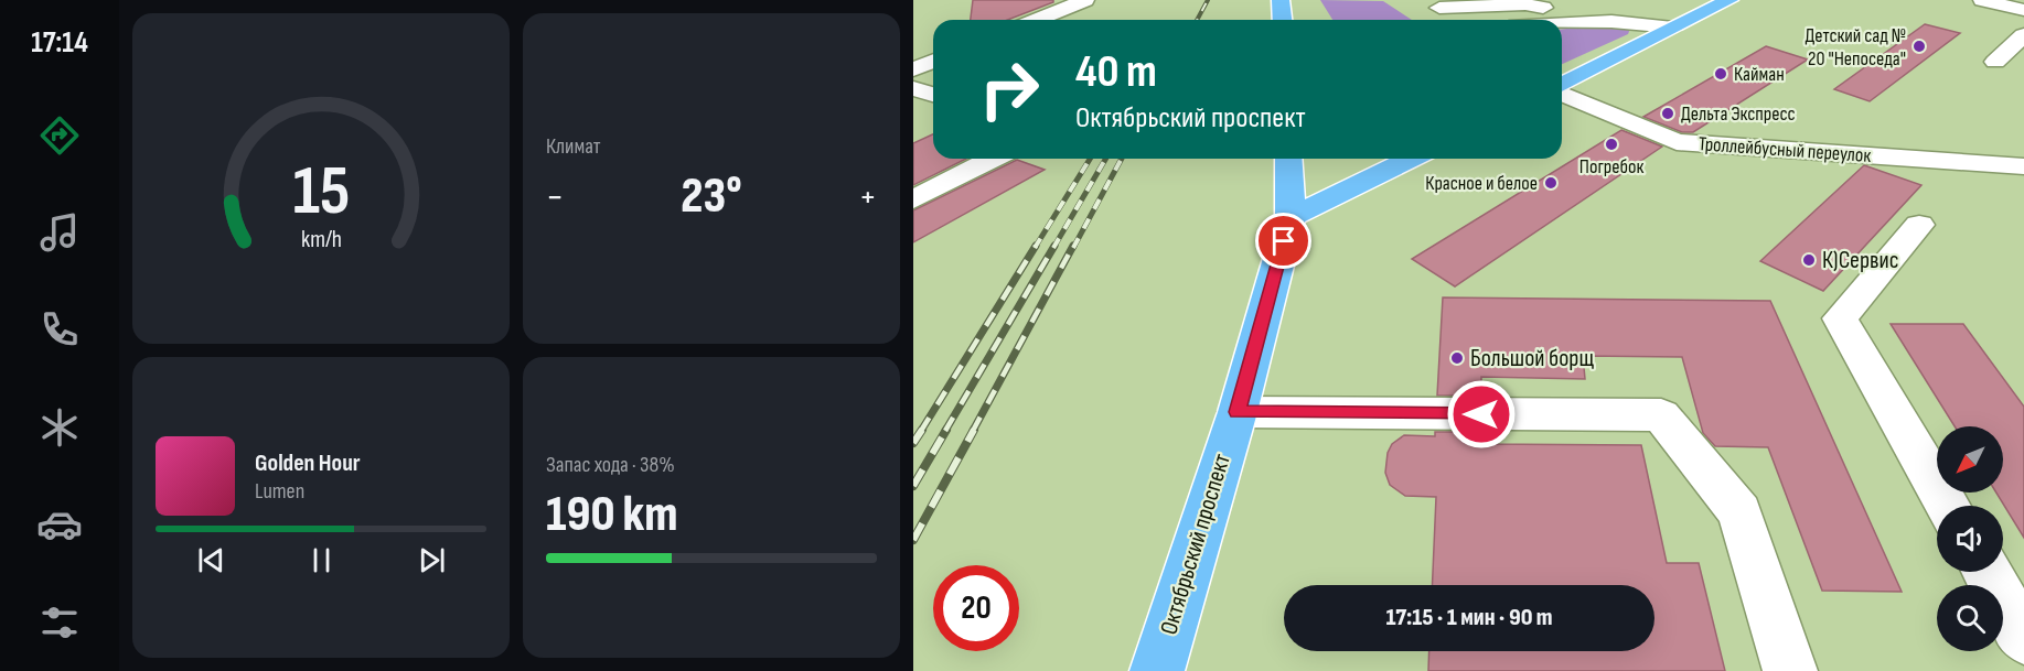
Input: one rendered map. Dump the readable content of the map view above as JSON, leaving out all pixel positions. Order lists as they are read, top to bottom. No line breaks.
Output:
{"streets":{"main road":["Октябрьский проспект"],"street":["Троллейбусный переулок"]},"places":["Детский сад № 20 \"Непоседа\"","Кайман","Дельта Экспресс","Погребок","Красное и белое","К)Сервис","Большой борщ"],"north":"bottom left","page":{"tabs":"17:14","tile":["Климат",["Запас хода · 38%","190 km"]],"turn":["40 m","Октябрьский проспект"],"heat":["−","23°","+"],"song":["Golden Hour","Lumen"],"limit":"20","trip":"17:15 · 1 мин · 90 m","gauge":["15","km/h"]}}
